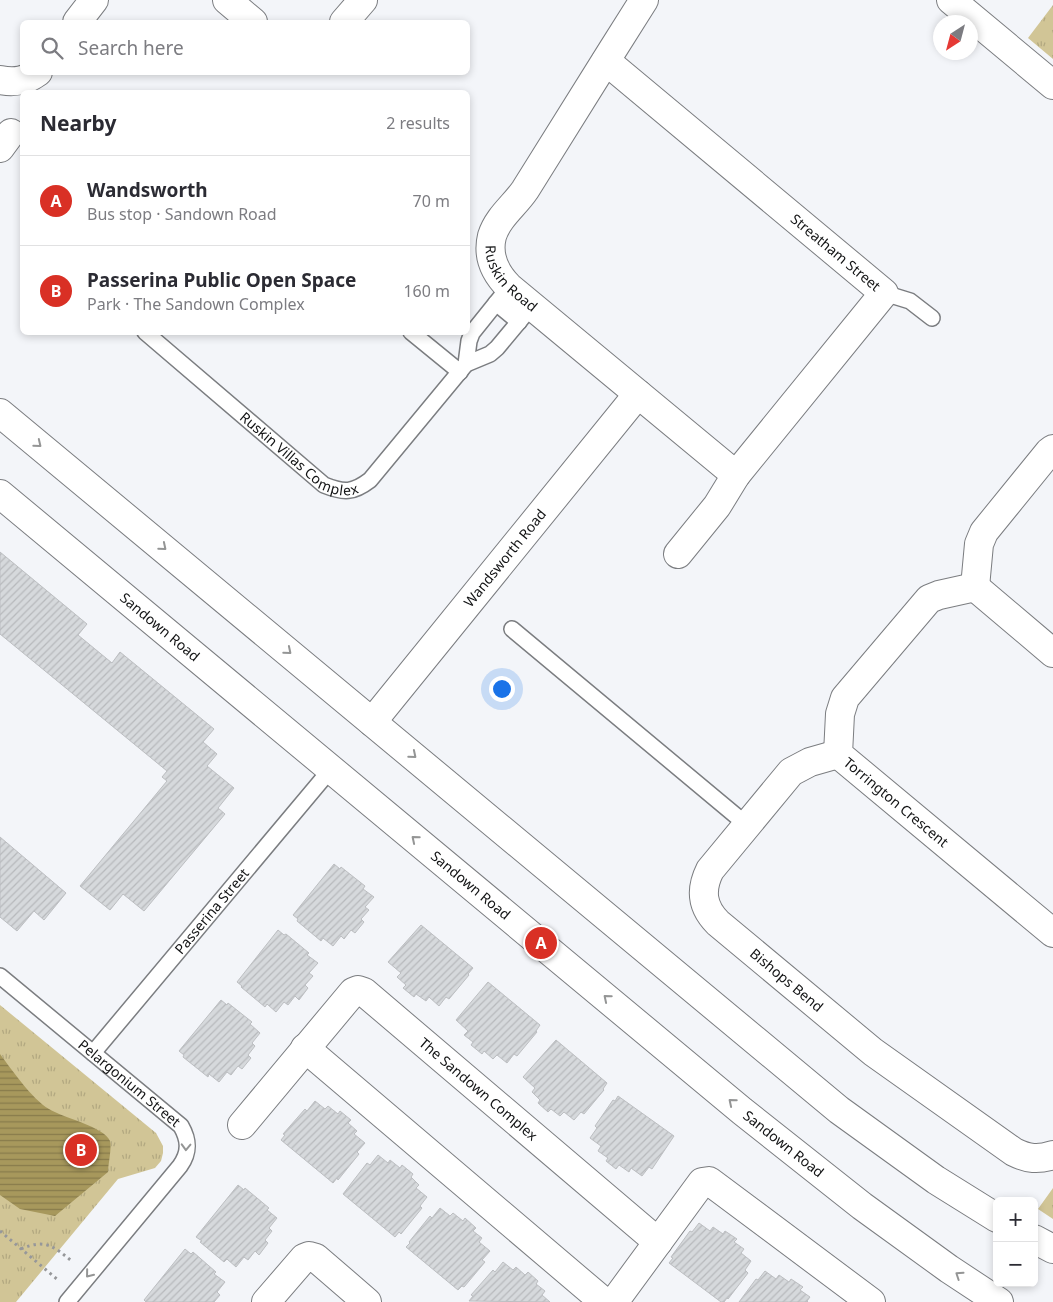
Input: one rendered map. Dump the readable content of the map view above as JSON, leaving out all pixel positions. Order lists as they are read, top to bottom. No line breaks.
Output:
{"streets":{"street":["Streatham Street","Ruskin Road","Wandsworth Road","Sandown Road","Torrington Crescent","Bishops Bend","The Sandown Complex"],"lane":["Ruskin Villas Complex","Passerina Street","Pelargonium Street"]},"crossings":[["Streatham Street","Ruskin Road"],["Ruskin Road","Ruskin Villas Complex"],["Ruskin Road","Wandsworth Road"],["Sandown Road","Passerina Street"],["Torrington Crescent","Bishops Bend"],["Passerina Street","Pelargonium Street"]],"north":"bottom left","page":{"search":"Search here","heading":["Nearby","2 results"],"list":[{"mark":"A","name":"Wandsworth","note":"Bus stop · Sandown Road","value":"70 m"},{"mark":"B","name":"Passerina Public Open Space","note":"Park · The Sandown Complex","value":"160 m"}],"pins":["A","B"],"map_buttons":["+","−"]}}
